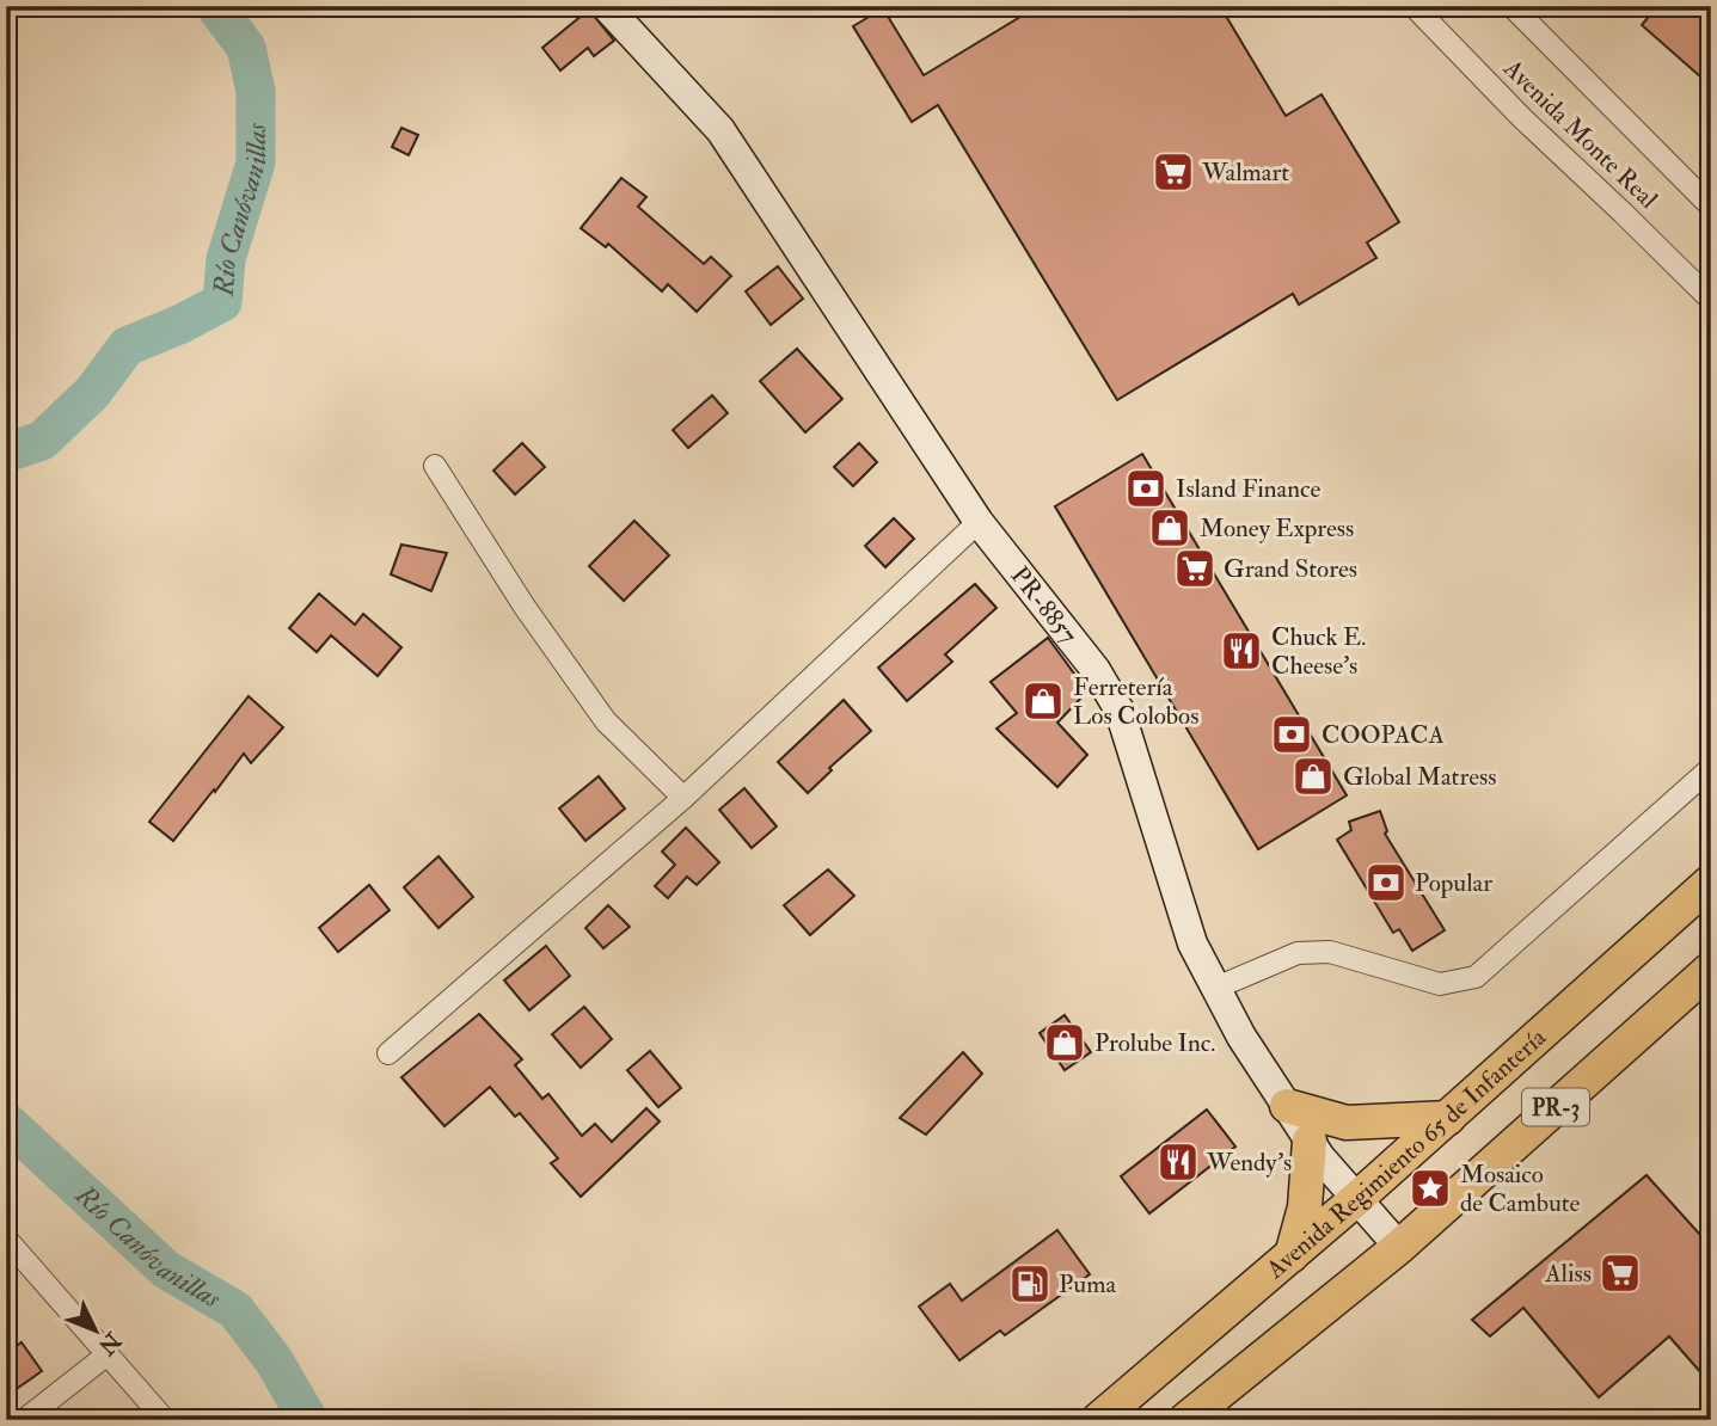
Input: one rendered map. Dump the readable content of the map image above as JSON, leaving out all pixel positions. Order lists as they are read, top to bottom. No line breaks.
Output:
{"streets":{"main road":["PR-3","Avenida Regimiento 65 de Infantería"],"street":["Avenida Monte Real","PR-8857"]},"crossings":[["PR-8857","PR-3"],["PR-8857","Avenida Regimiento 65 de Infantería"]],"water":["Río Canóvanillas"],"places":{"supermarket":["Walmart","Grand Stores","Aliss"],"bank":["Island Finance","COOPACA","Popular"],"shop":["Money Express","Ferretería Los Colobos","Global Matress","Prolube Inc."],"restaurant":["Chuck E. Cheese's","Wendy's"],"place":["Mosaico de Cambute"],"fuel station":["Puma"]},"north":"bottom right"}
